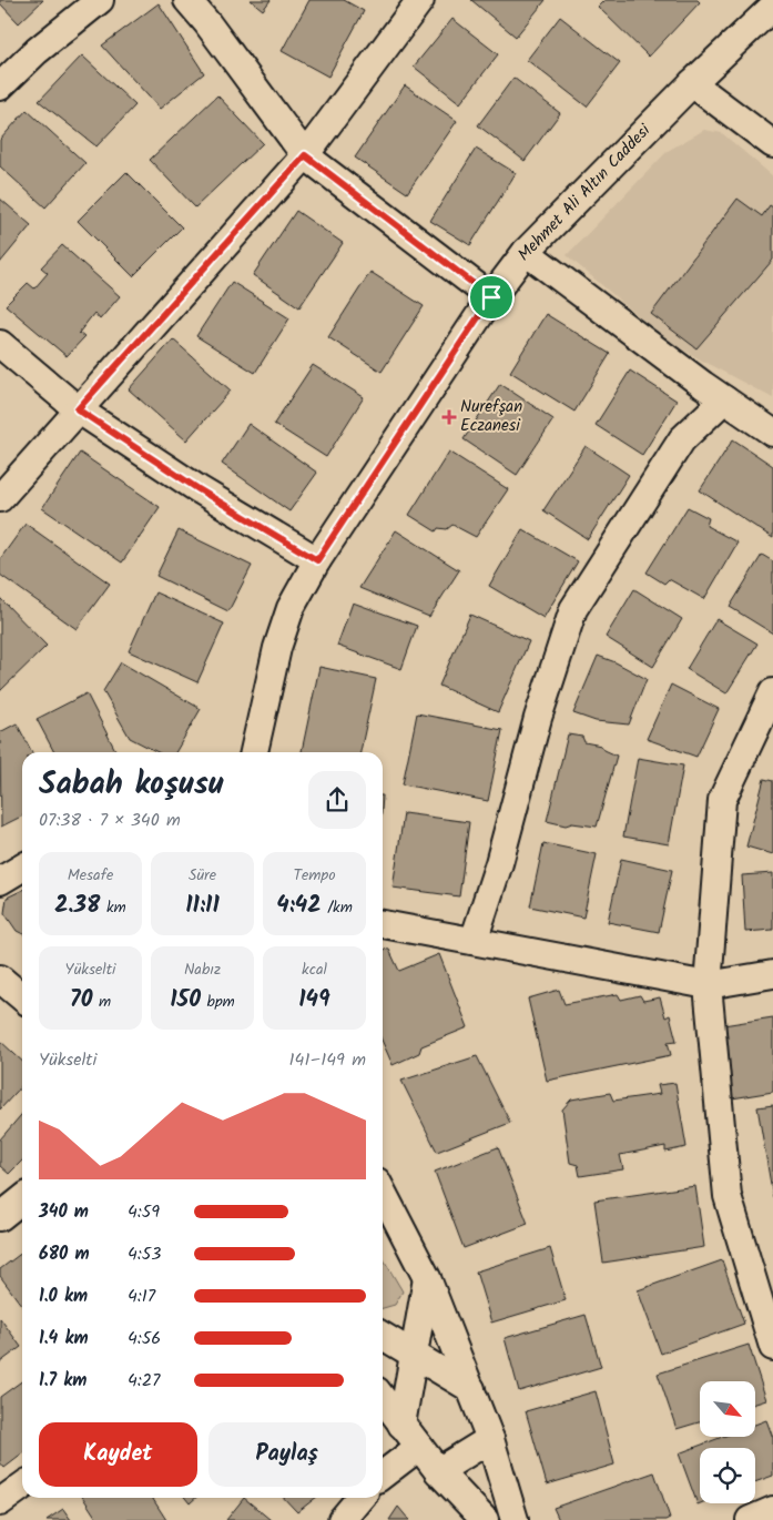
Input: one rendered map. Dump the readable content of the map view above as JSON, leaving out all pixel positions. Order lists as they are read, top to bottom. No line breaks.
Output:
{"streets":{"street":["Mehmet Ali Altın Caddesi"]},"places":{"health":["Nurefşan Eczanesi"]},"north":"bottom right","page":{"heading":["Sabah koşusu","07:38 · 7 × 340 m"],"stats":[["Mesafe","2.38 km"],["Süre","11:11"],["Tempo","4:42 /km"],["Yükselti","70 m"],["Nabız","150 bpm"],["kcal","149"]],"chart":["Yükselti","141–149 m"],"list":[{"name":"340 m","note":"4:59"},{"name":"680 m","note":"4:53"},{"name":"1.0 km","note":"4:17"},{"name":"1.4 km","note":"4:56"},{"name":"1.7 km","note":"4:27"}],"buttons":["Kaydet","Paylaş"]}}
